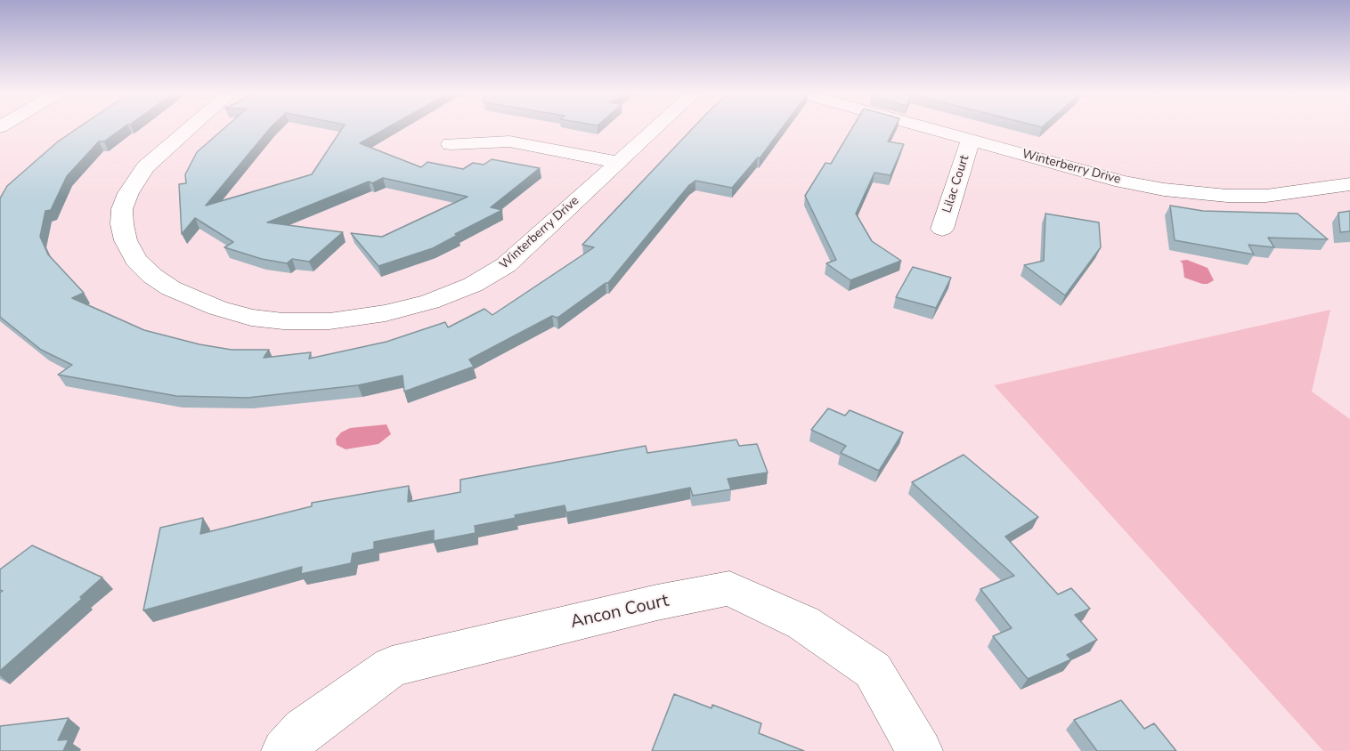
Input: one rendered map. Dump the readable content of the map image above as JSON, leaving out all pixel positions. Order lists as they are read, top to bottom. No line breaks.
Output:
{"streets":{"street":["Winterberry Drive","Lilac Court","Ancon Court"]},"crossings":[["Winterberry Drive","Lilac Court"]]}
